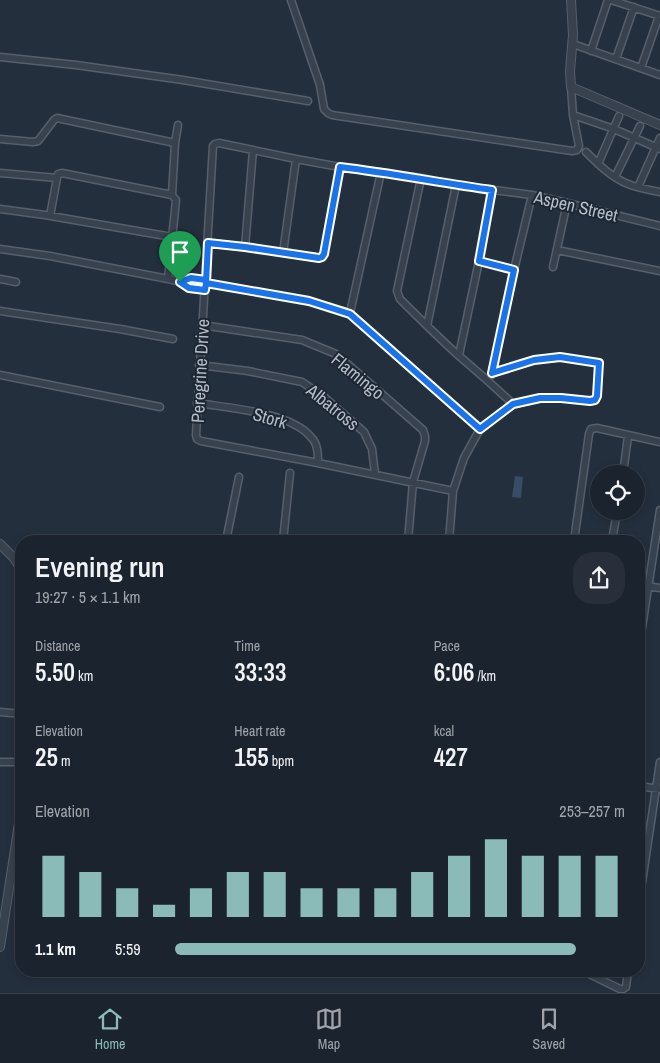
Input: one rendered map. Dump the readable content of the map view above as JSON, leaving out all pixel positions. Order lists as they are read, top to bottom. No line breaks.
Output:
{"streets":{"street":["Aspen Street","Peregrine Drive","Flamingo","Albatross","Stork"]},"crossings":[["Aspen Street","Peregrine Drive"],["Peregrine Drive","Flamingo"],["Peregrine Drive","Albatross"],["Peregrine Drive","Stork"]],"page":{"heading":["Evening run","19:27 · 5 × 1.1 km"],"stats":[["Distance","5.50 km"],["Time","33:33"],["Pace","6:06 /km"],["Elevation","25 m"],["Heart rate","155 bpm"],["kcal","427"]],"chart":["Elevation","253–257 m"],"list":[{"name":"1.1 km","note":"5:59"}],"tabs":["Home","Map","Saved"]}}
